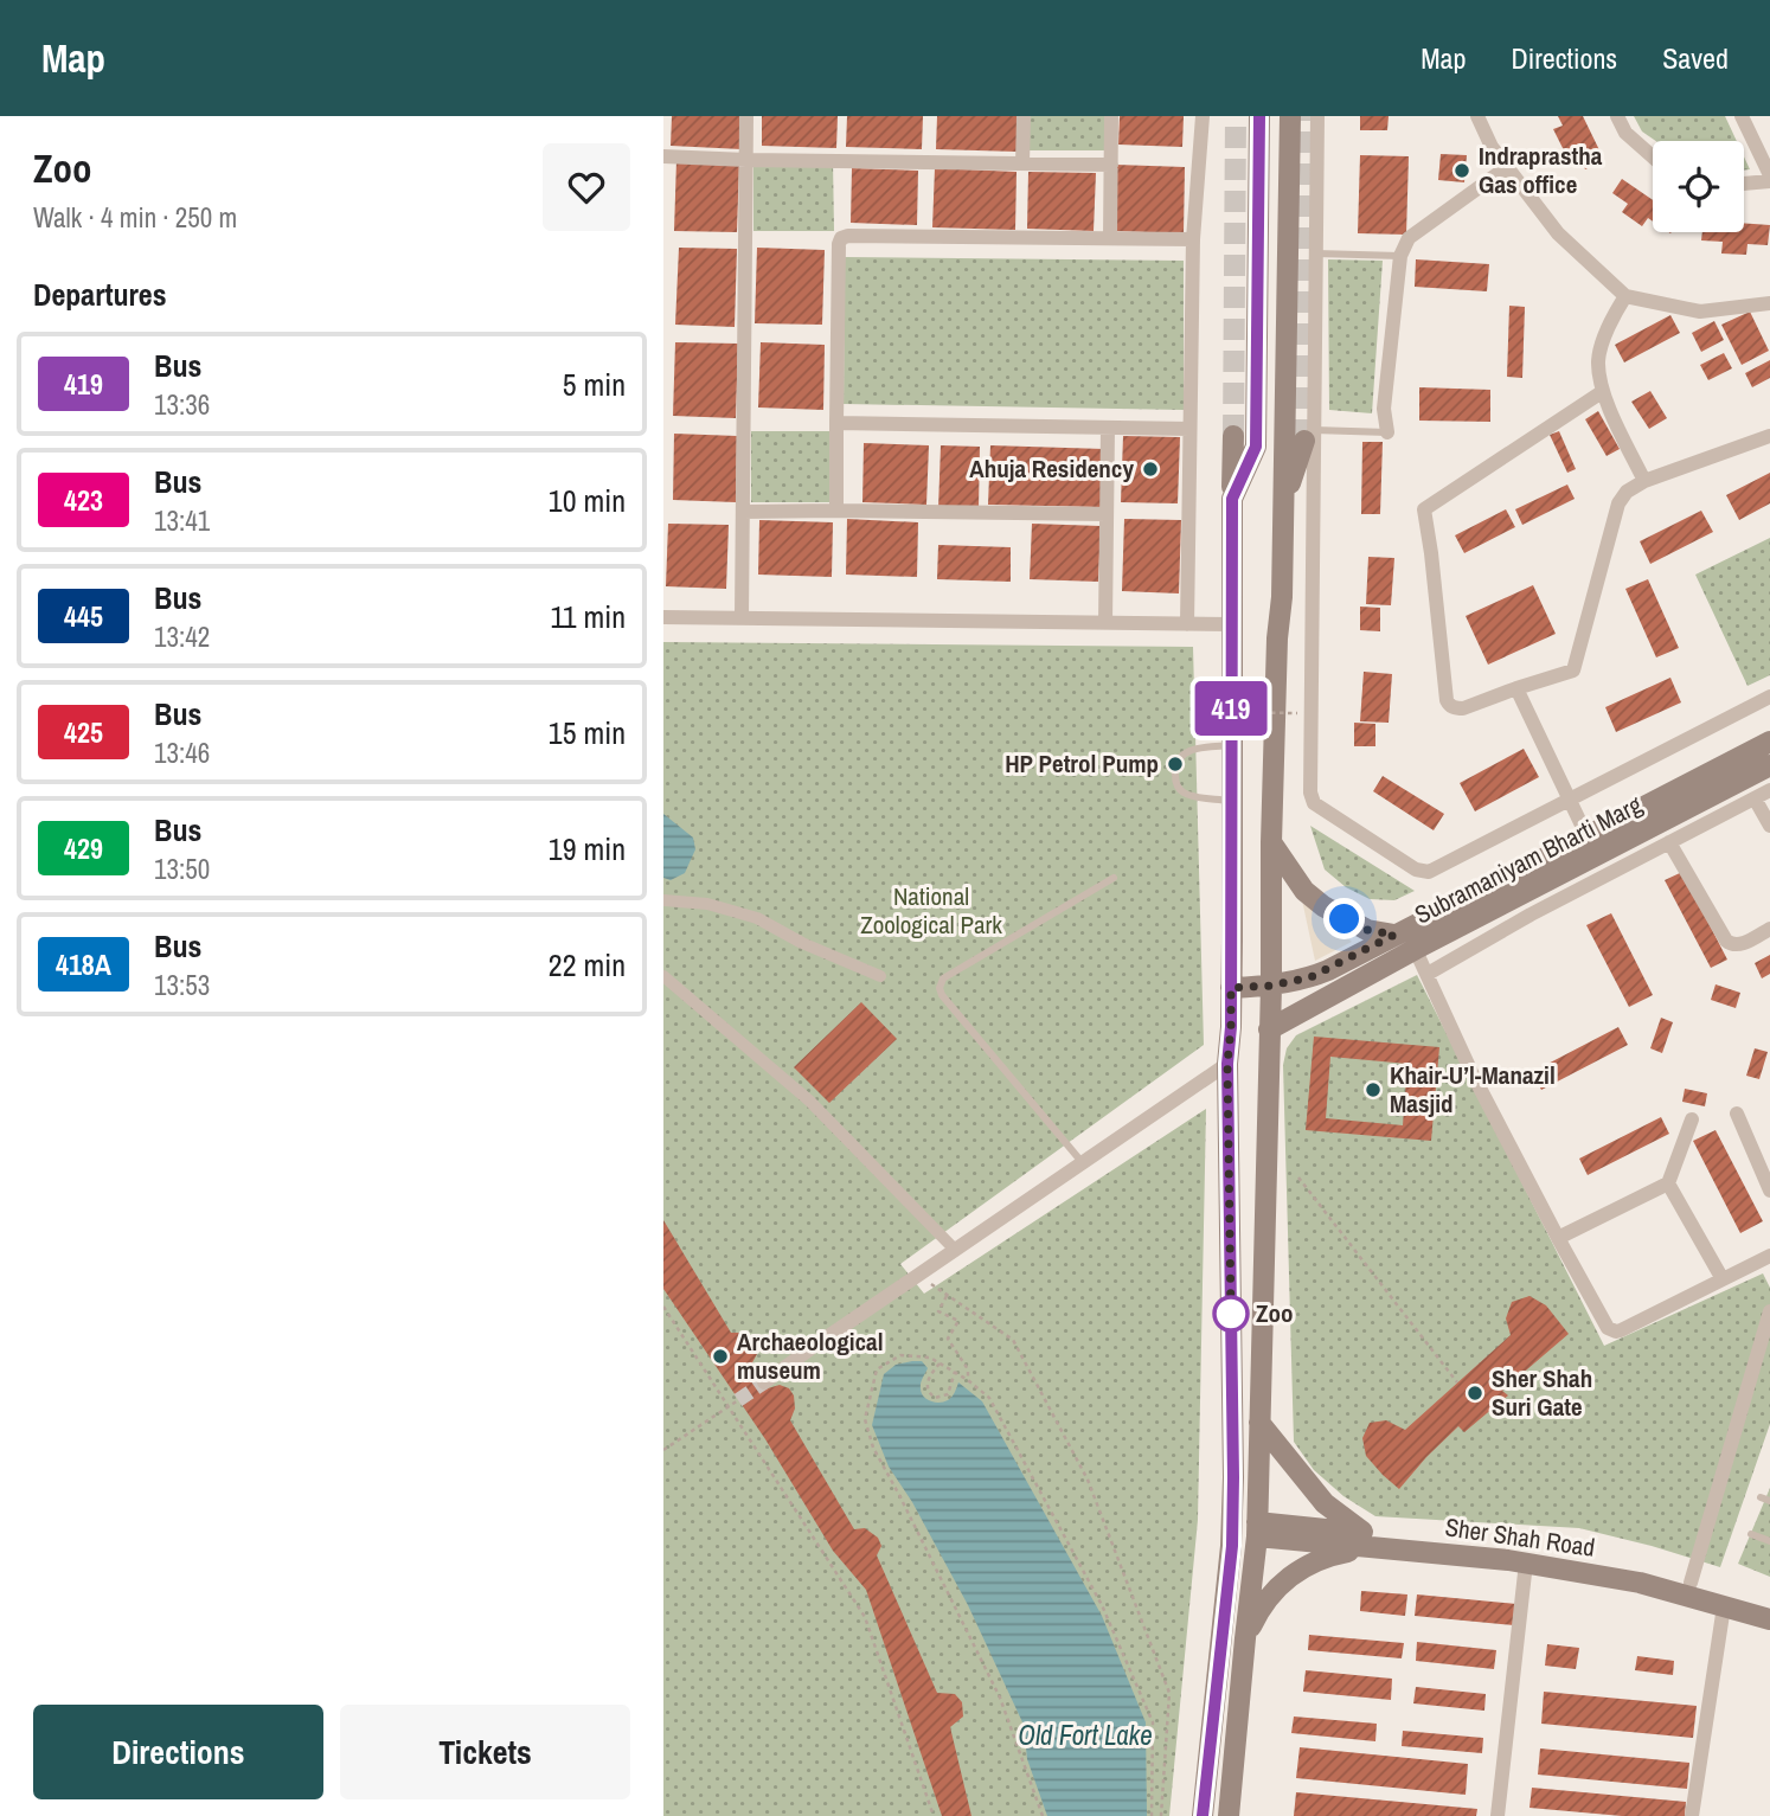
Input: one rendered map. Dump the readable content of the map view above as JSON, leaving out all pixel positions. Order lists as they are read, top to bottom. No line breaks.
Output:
{"streets":{"main road":["Subramaniyam Bharti Marg","Sher Shah Road"]},"water":["Old Fort Lake"],"parks":["National Zoological Park"],"places":["Indraprastha Gas office","Ahuja Residency","HP Petrol Pump","Khair-U’l-Manazil Masjid","Zoo","Archaeological museum","Sher Shah Suri Gate"],"lines":["bus line 419"],"page":{"header":"Map","nav":["Map","Directions","Saved"],"heading":[["Zoo","Walk · 4 min · 250 m"],"Departures"],"on_map":"419","list":[{"mark":"419","name":"Bus","note":"13:36","value":"5 min"},{"mark":"423","name":"Bus","note":"13:41","value":"10 min"},{"mark":"445","name":"Bus","note":"13:42","value":"11 min"},{"mark":"425","name":"Bus","note":"13:46","value":"15 min"},{"mark":"429","name":"Bus","note":"13:50","value":"19 min"},{"mark":"418A","name":"Bus","note":"13:53","value":"22 min"}],"buttons":["Directions","Tickets"]}}
